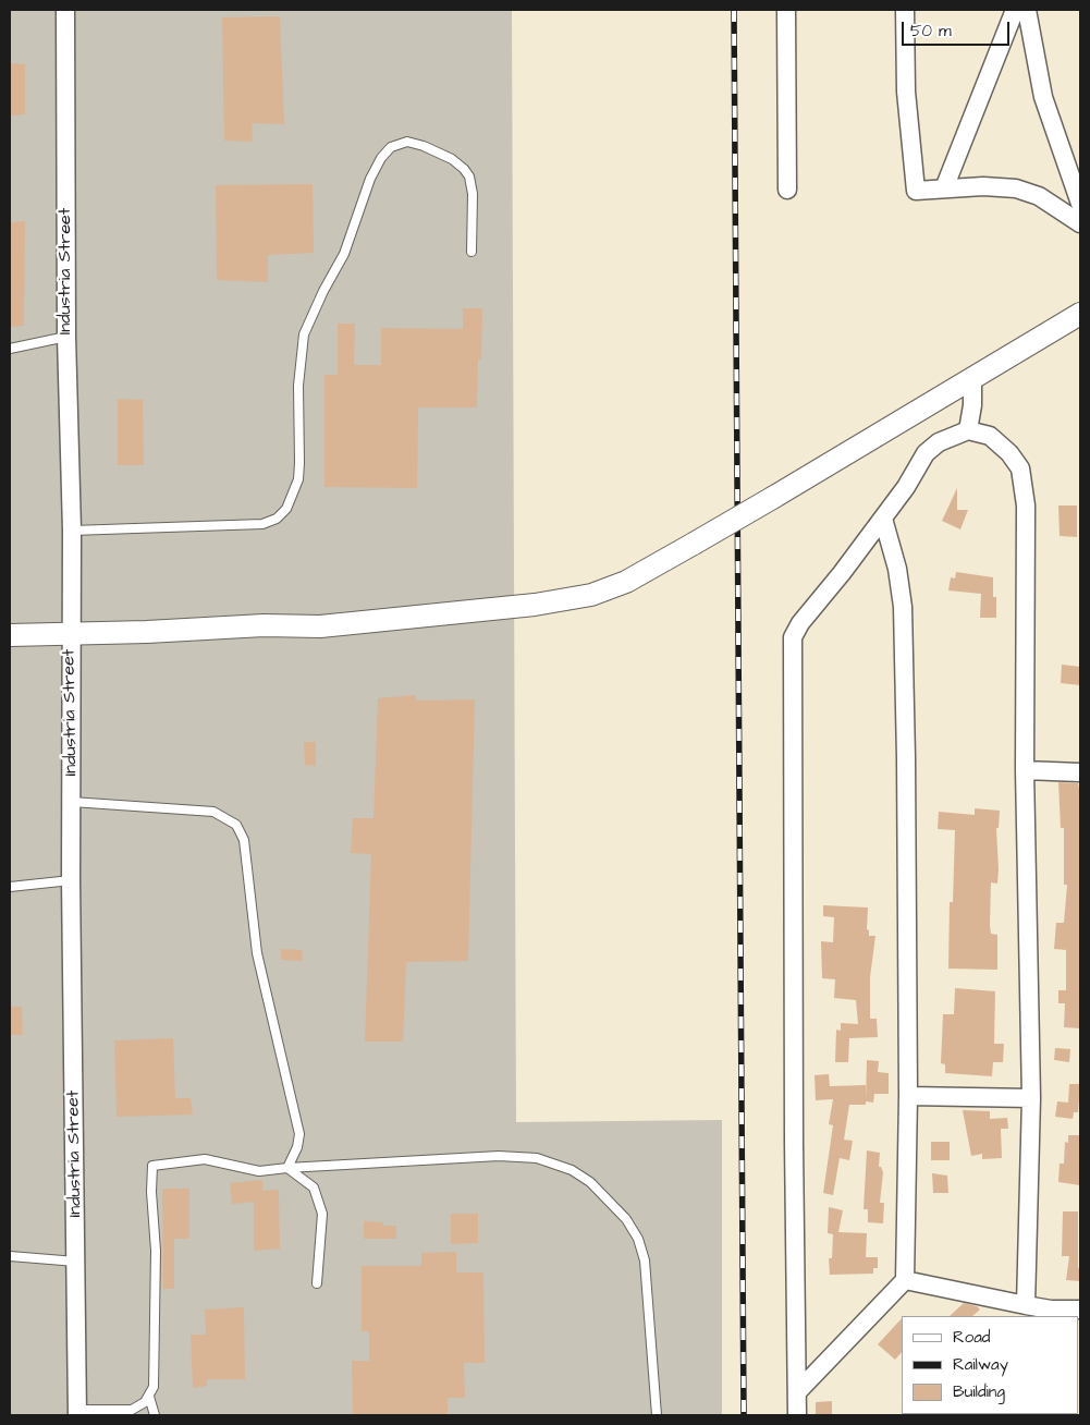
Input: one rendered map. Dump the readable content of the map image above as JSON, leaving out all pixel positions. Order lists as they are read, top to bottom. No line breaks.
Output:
{"streets":{"street":["Industria Street"]},"legend":["Road","Railway","Building"],"scale_bar":"50 m"}
